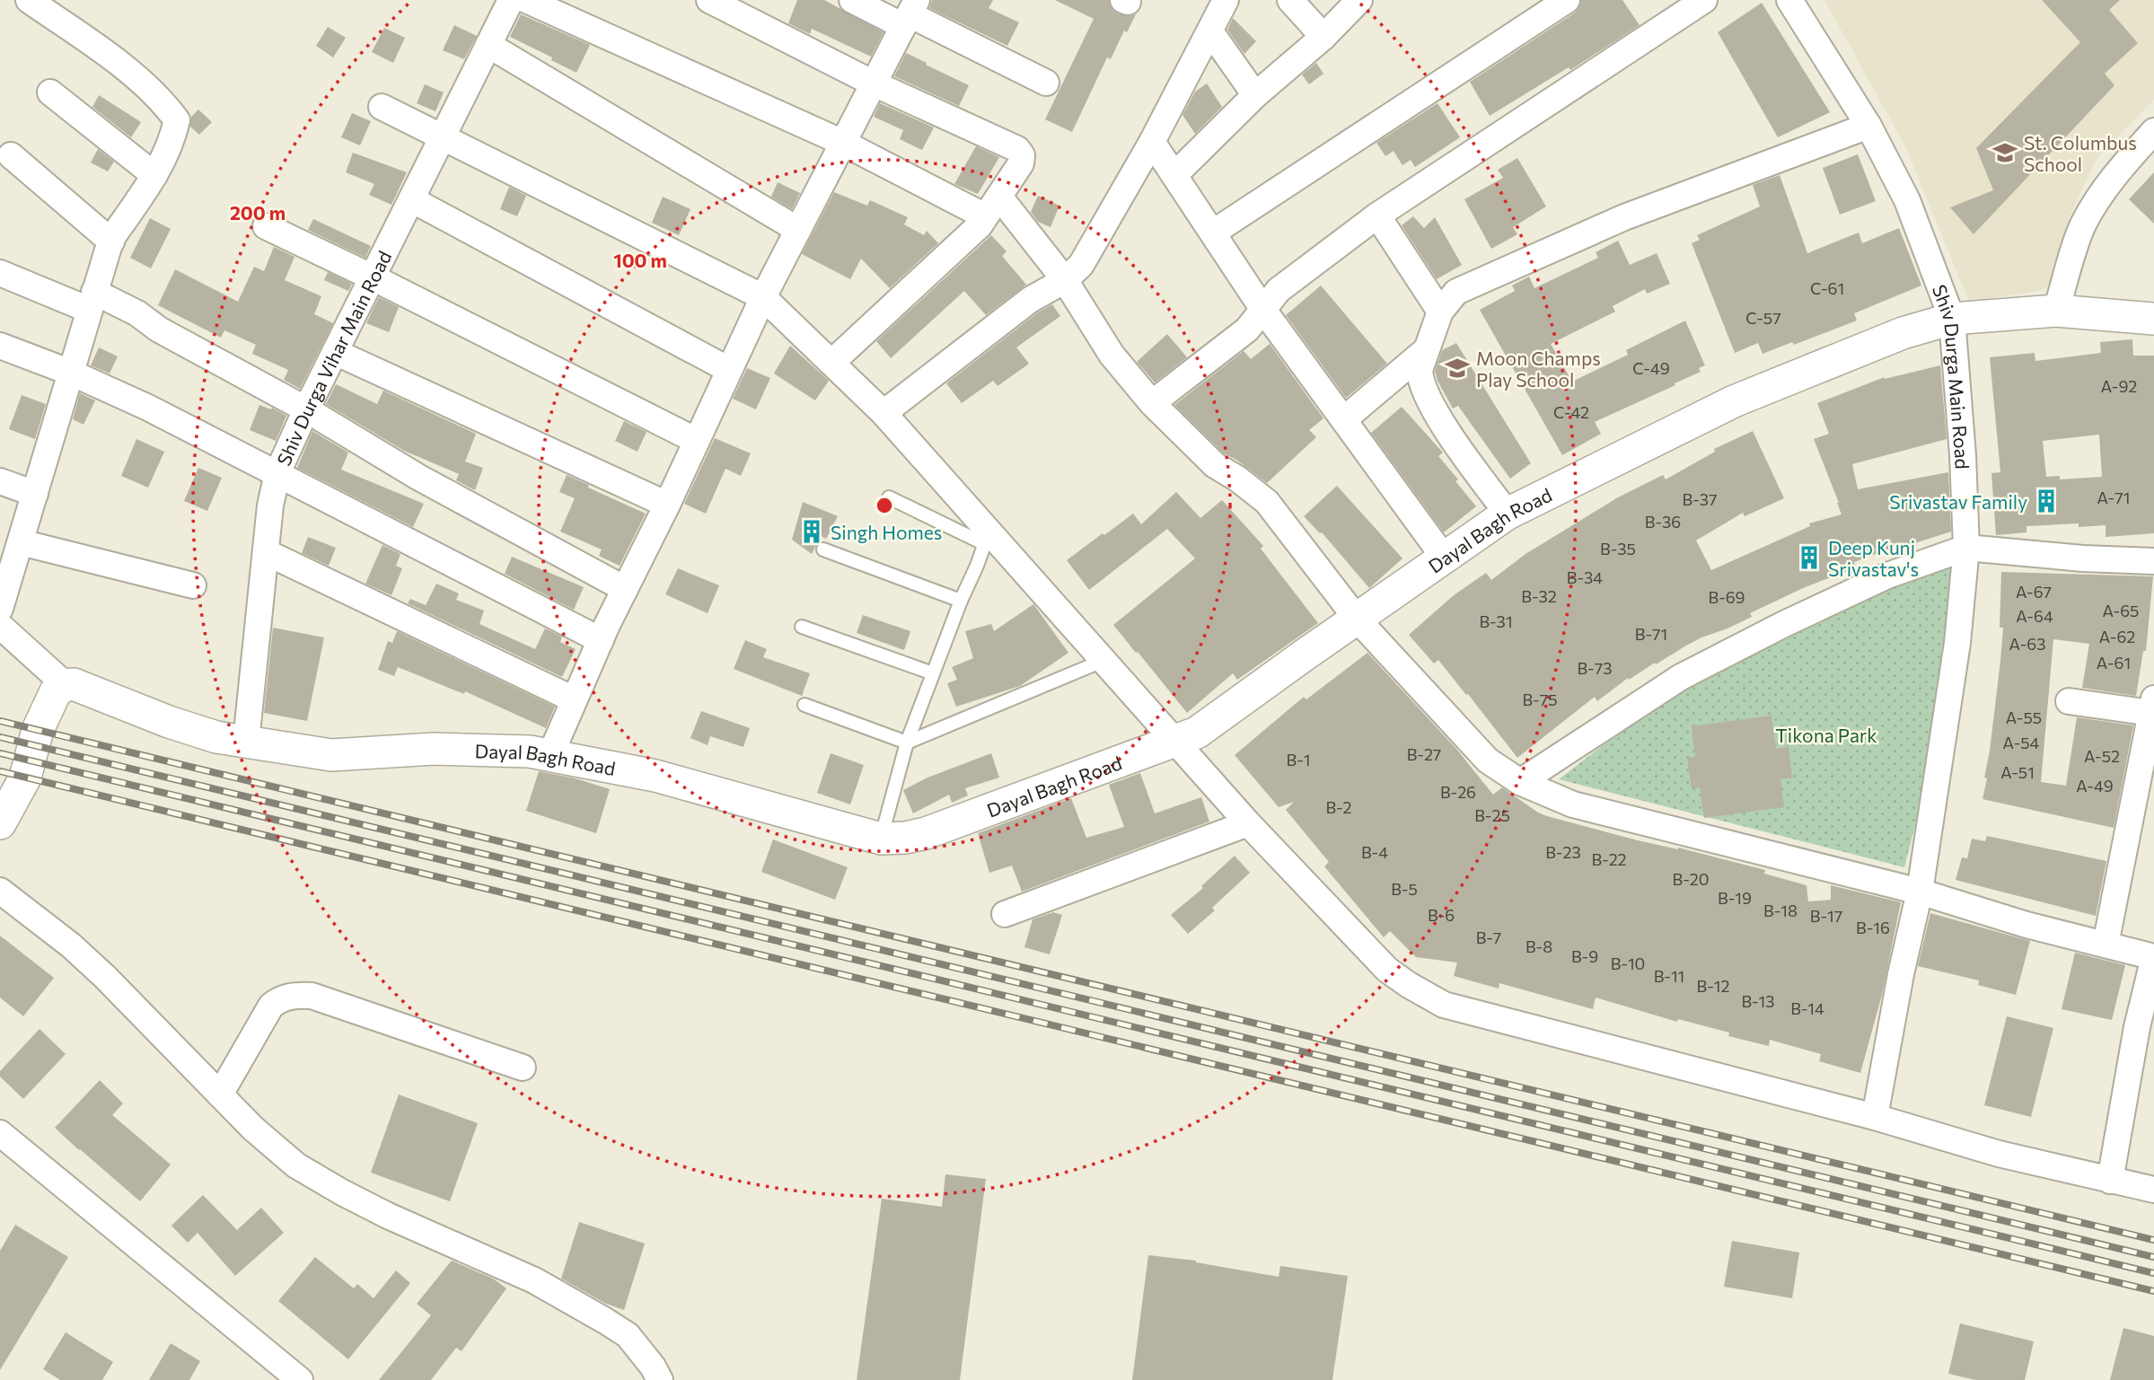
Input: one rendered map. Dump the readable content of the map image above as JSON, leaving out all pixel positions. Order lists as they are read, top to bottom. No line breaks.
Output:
{"streets":{"street":["Shiv Durga Vihar Main Road","Shiv Durga Main Road","Dayal Bagh Road"]},"crossings":[["Shiv Durga Vihar Main Road","Dayal Bagh Road"],["Shiv Durga Main Road","Dayal Bagh Road"]],"parks":["Tikona Park"],"places":{"school or university":["St. Columbus School","Moon Champs Play School"],"building":["Srivastav Family","Singh Homes","Deep Kunj Srivastav's"]},"house_numbers":["C-61","C-57","C-49","A-92","C-42","A-71","B-37","B-36","B-35","B-34","A-67","B-32","B-69","A-65","A-64","B-31","B-71","A-62","A-63","A-61","B-73","B-75","A-55","A-54","B-27","A-52","B-1","A-51","A-49","B-26","B-2","B-25","B-4","B-23","B-22","B-20","B-5","B-19","B-18","B-6","B-17","B-16","B-7","B-8","B-9","B-10","B-11","B-12","B-13","B-14"],"rings":["200 m","100 m"]}
